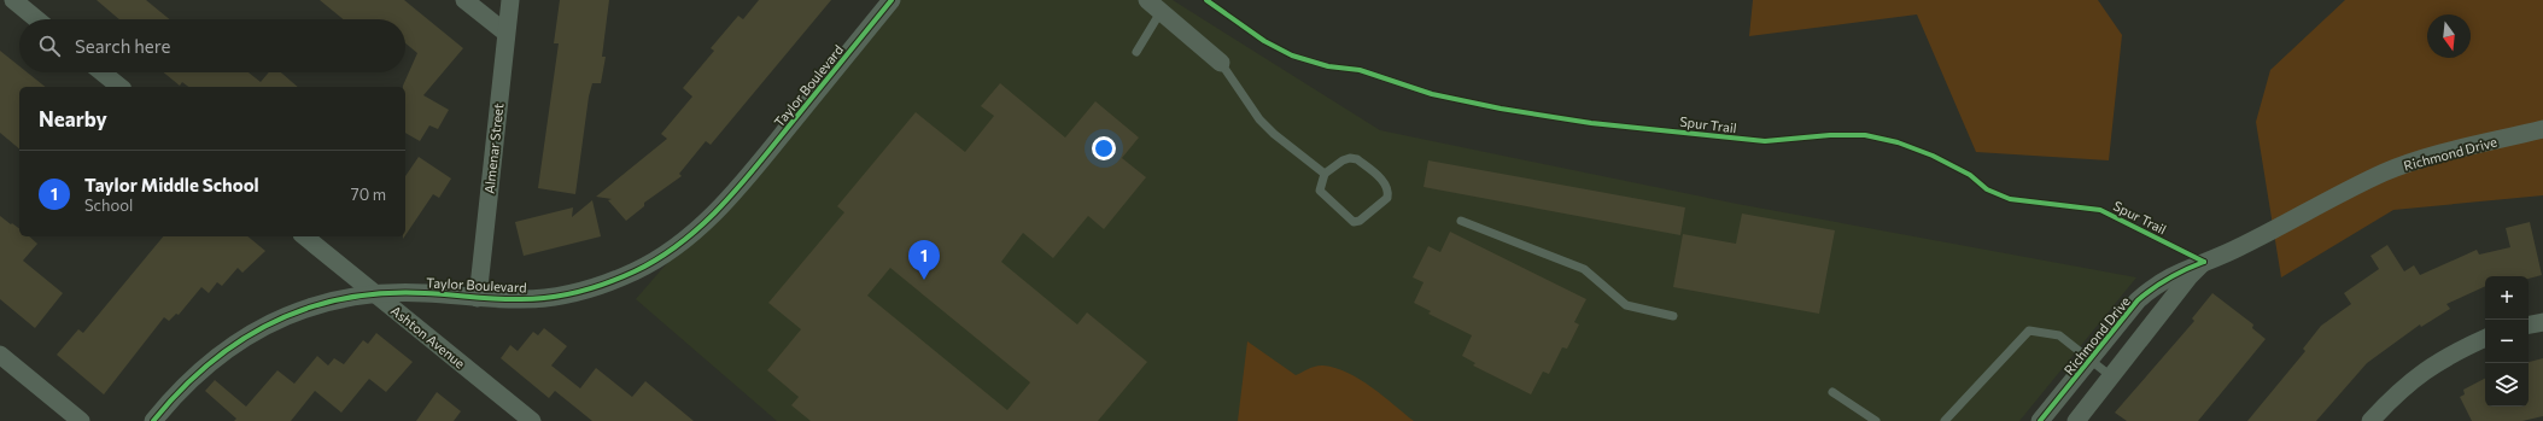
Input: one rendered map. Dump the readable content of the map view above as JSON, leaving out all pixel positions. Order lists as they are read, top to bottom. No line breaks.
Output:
{"streets":{"street":["Taylor Boulevard","Almenar Street","Richmond Drive","Ashton Avenue"],"cycle path":["Spur Trail"]},"crossings":[["Taylor Boulevard","Almenar Street"],["Taylor Boulevard","Ashton Avenue"]],"north":"bottom","page":{"search":"Search here","heading":"Nearby","list":[{"mark":"1","name":"Taylor Middle School","note":"School","value":"70 m"}],"pins":"1","map_buttons":["+","−"]}}
